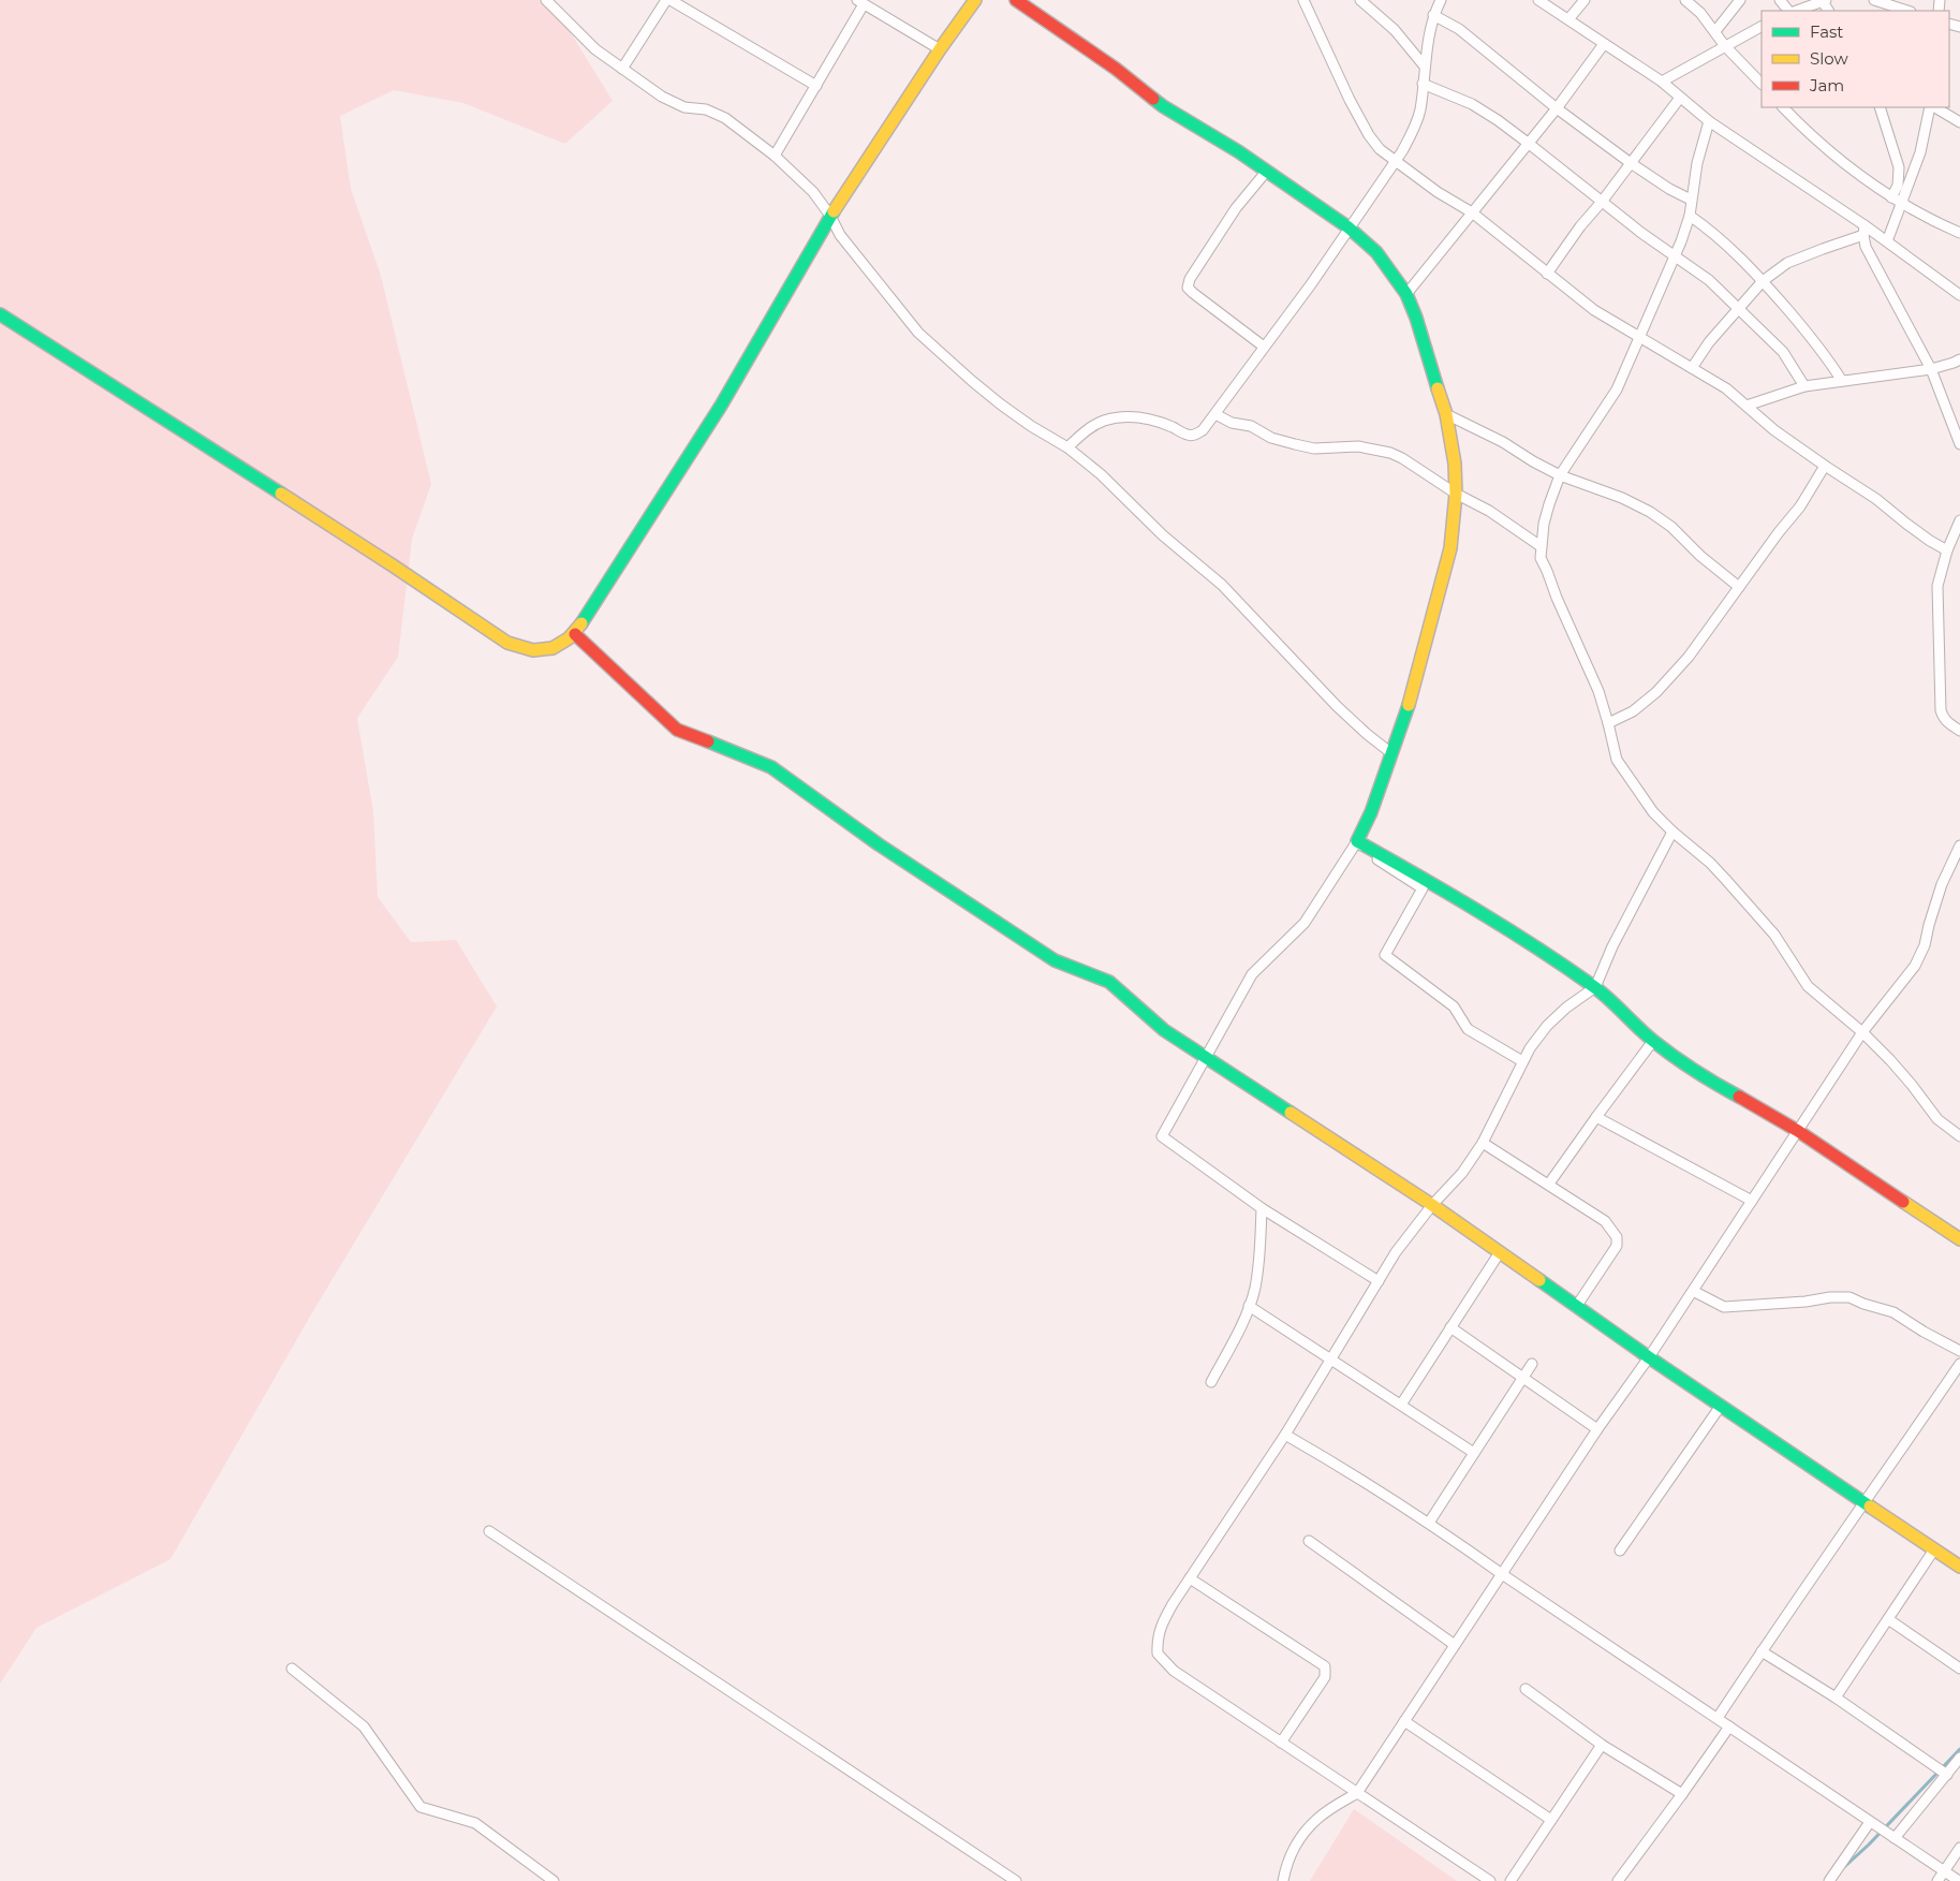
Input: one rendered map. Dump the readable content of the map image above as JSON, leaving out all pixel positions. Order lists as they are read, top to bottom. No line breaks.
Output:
{"legend":["Fast","Slow","Jam"]}
